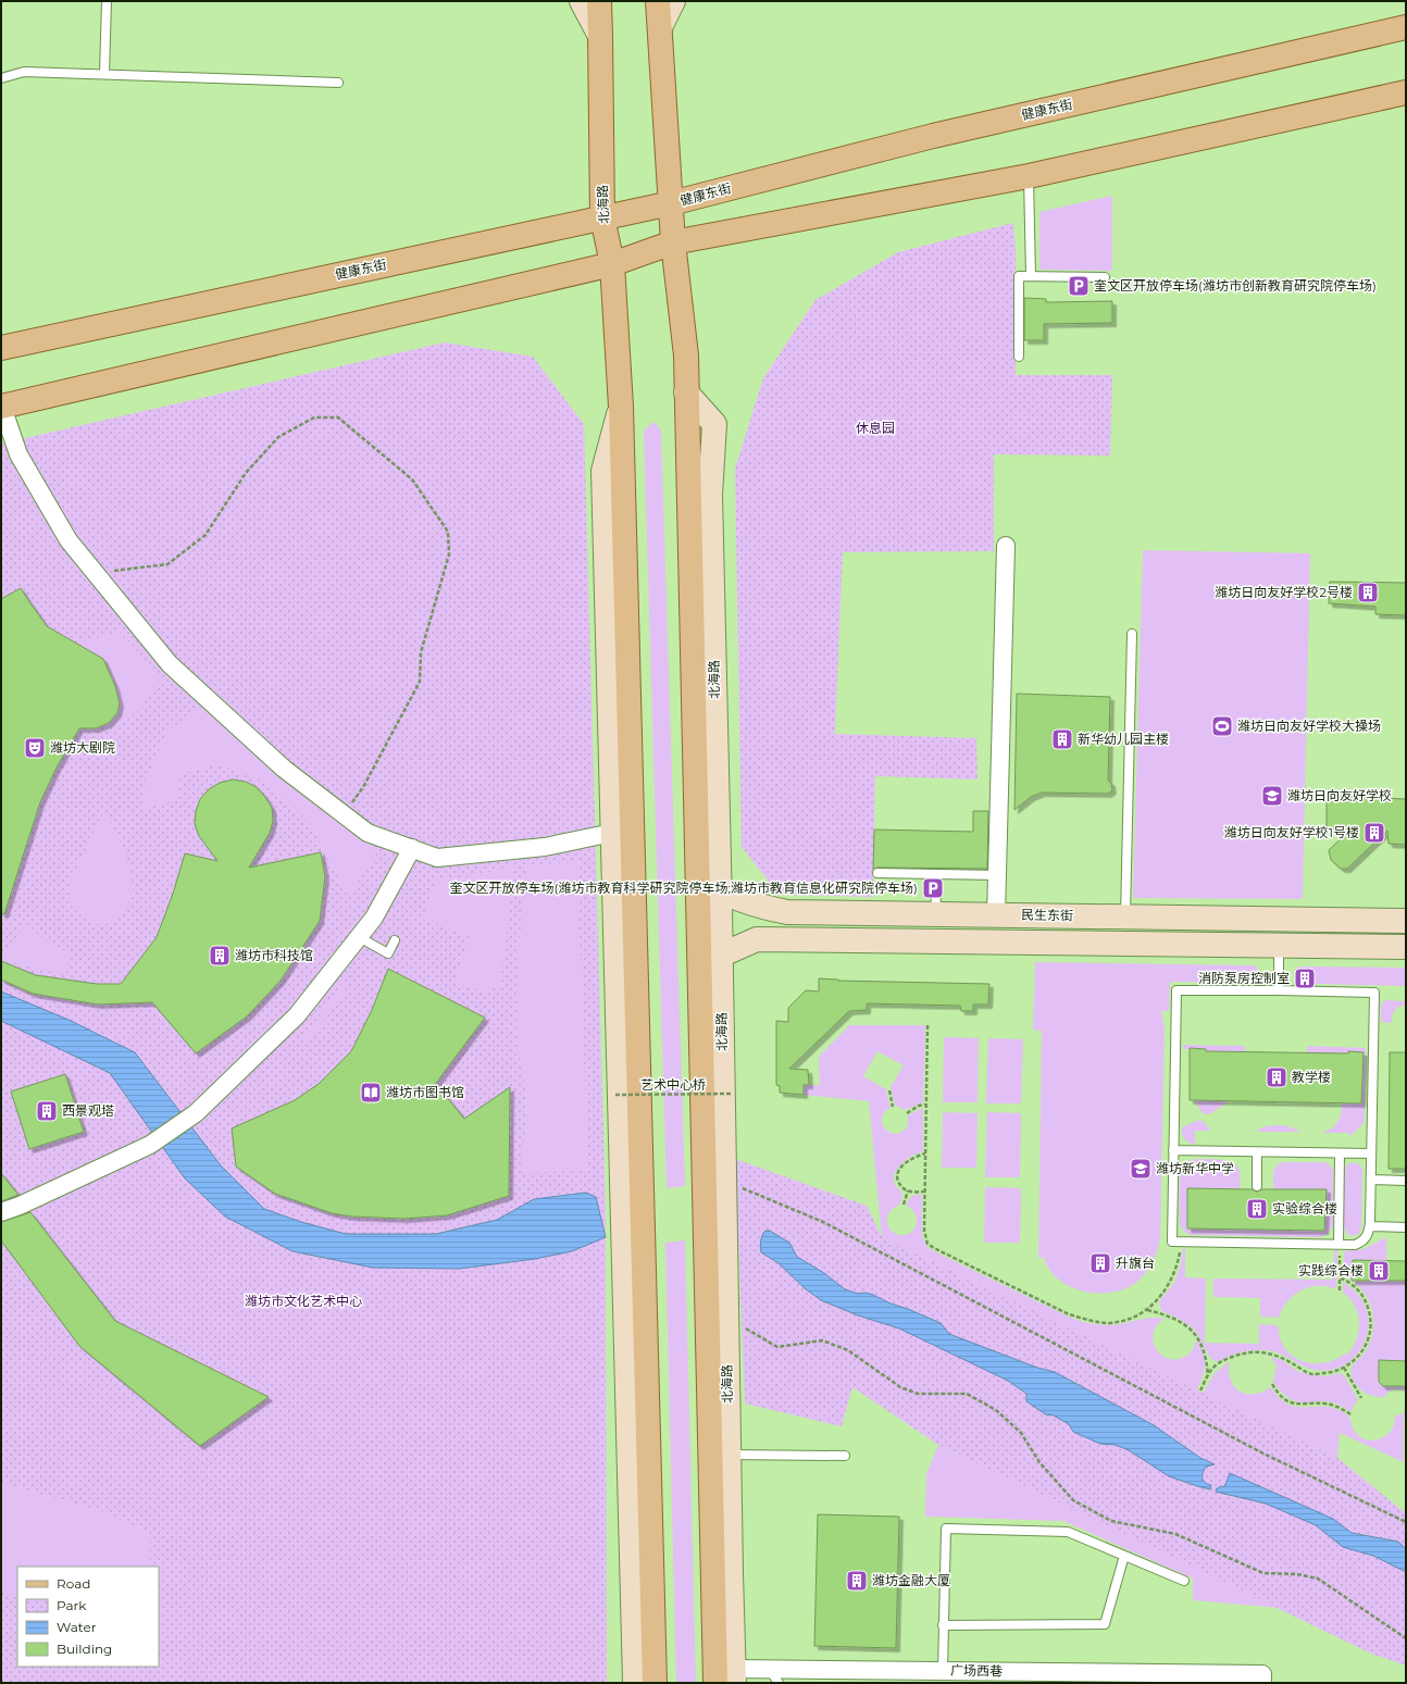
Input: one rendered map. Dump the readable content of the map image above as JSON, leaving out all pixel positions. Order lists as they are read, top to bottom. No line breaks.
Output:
{"streets":{"main road":["健康东街","北海路"],"street":["民生东街","广场西巷"],"path":["艺术中心桥"]},"crossings":[["健康东街","北海路"],["北海路","民生东街"],["北海路","广场西巷"]],"parks":["休息园","潍坊市文化艺术中心"],"places":{"parking":["奎文区开放停车场(潍坊市创新教育研究院停车场)","奎文区开放停车场(潍坊市教育科学研究院停车场;潍坊市教育信息化研究院停车场)"],"building":["潍坊日向友好学校2号楼","新华幼儿园主楼","潍坊日向友好学校1号楼","潍坊市科技馆","消防泵房控制室","教学楼","西景观塔","实验综合楼","升旗台","实践综合楼","潍坊金融大厦"],"sports":["潍坊日向友好学校大操场"],"theatre":["潍坊大剧院"],"school or university":["潍坊日向友好学校","潍坊新华中学"],"library":["潍坊市图书馆"]},"legend":["Road","Park","Water","Building"]}
